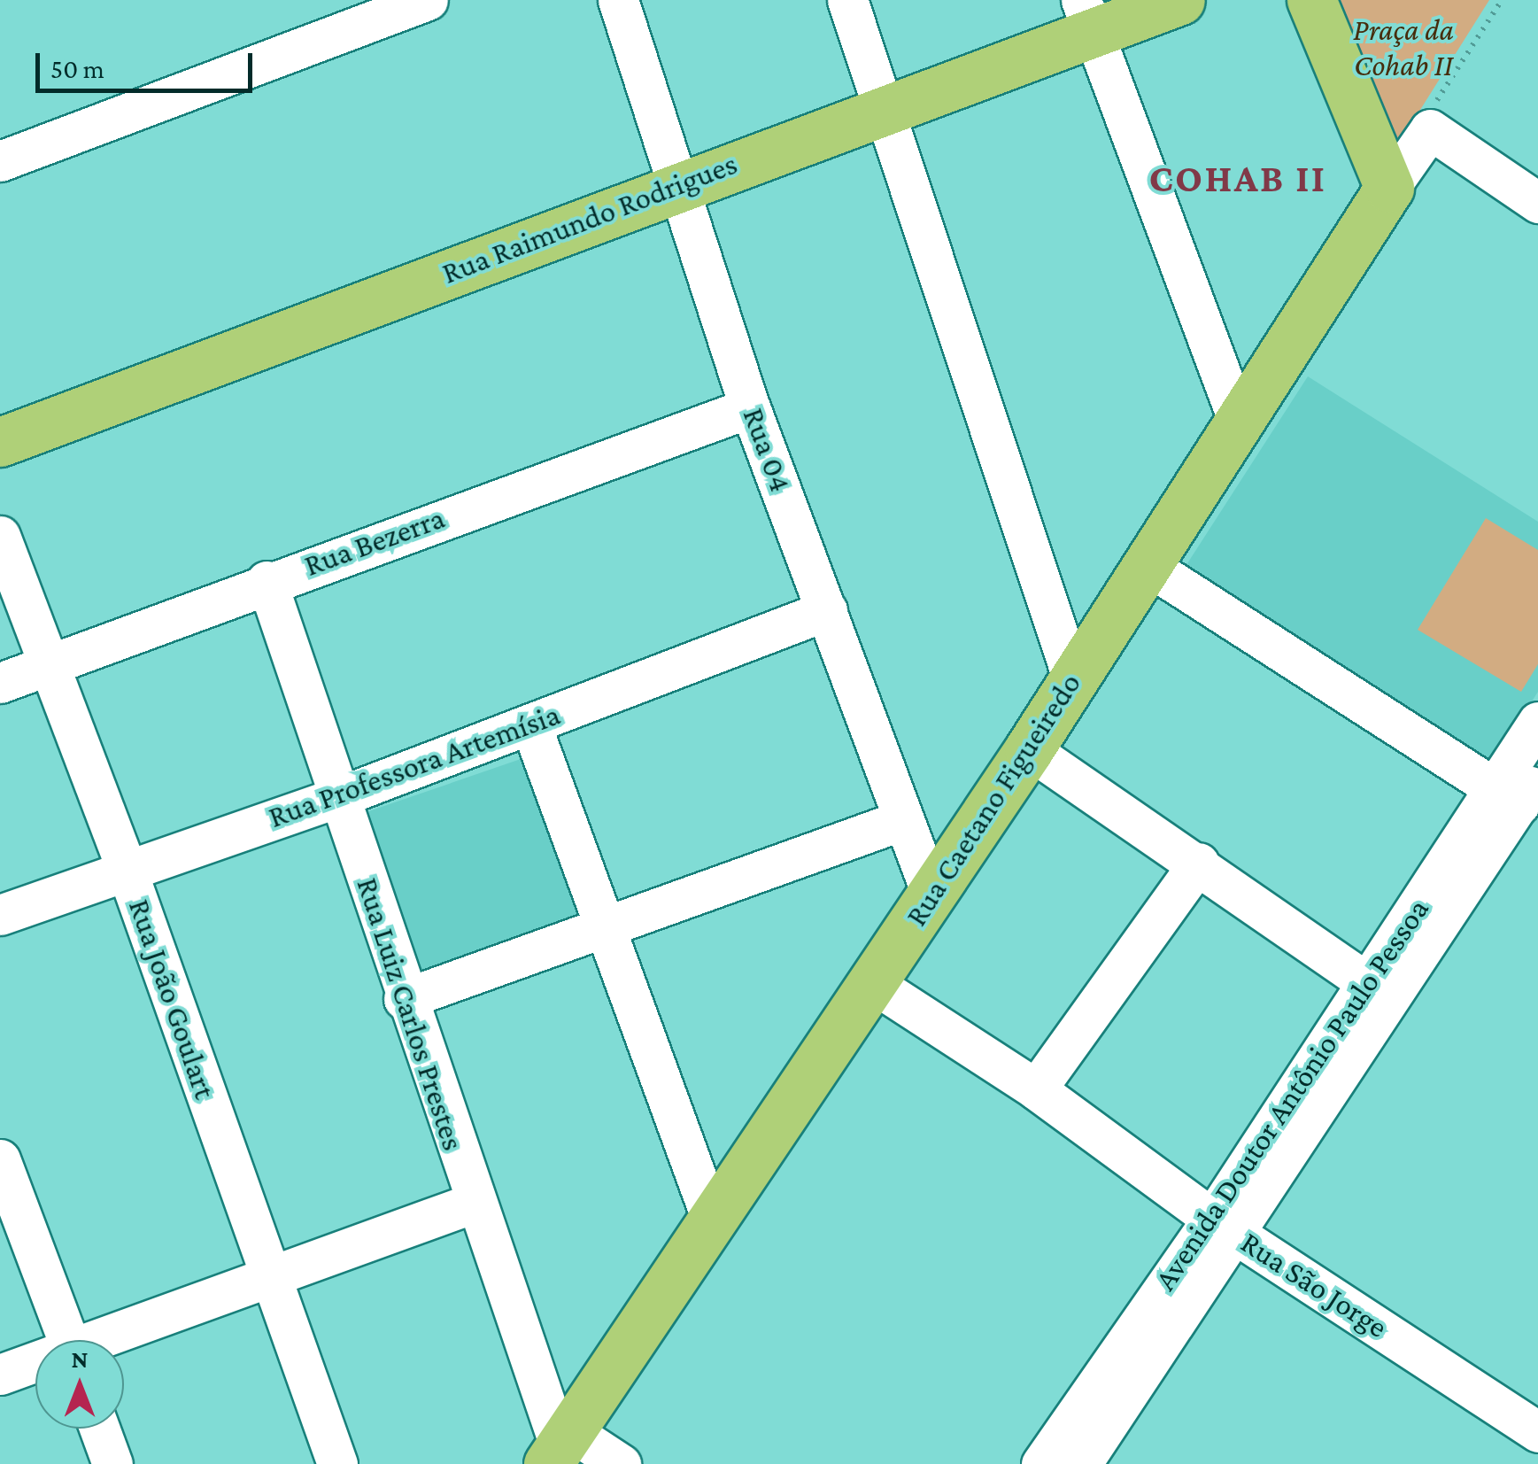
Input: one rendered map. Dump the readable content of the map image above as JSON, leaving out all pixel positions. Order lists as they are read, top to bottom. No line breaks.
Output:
{"streets":{"main road":["Rua Raimundo Rodrigues","Rua Caetano Figueiredo"],"street":["Rua 04","Rua Bezerra","Rua Professora Artemísia","Rua João Goulart","Rua Luiz Carlos Prestes","Avenida Doutor Antônio Paulo Pessoa","Rua São Jorge"]},"crossings":[["Rua Raimundo Rodrigues","Rua 04"],["Rua 04","Rua Bezerra"],["Rua 04","Rua Professora Artemísia"],["Rua 04","Rua Caetano Figueiredo"],["Rua Bezerra","Rua João Goulart"],["Rua Bezerra","Rua Luiz Carlos Prestes"],["Rua Professora Artemísia","Rua João Goulart"],["Rua Professora Artemísia","Rua Luiz Carlos Prestes"],["Rua Caetano Figueiredo","Rua Luiz Carlos Prestes"],["Rua Caetano Figueiredo","Rua São Jorge"],["Avenida Doutor Antônio Paulo Pessoa","Rua São Jorge"]],"districts":["COHAB II"],"parks":["Praça da Cohab II"],"scale_bar":"50 m","north":"top"}
